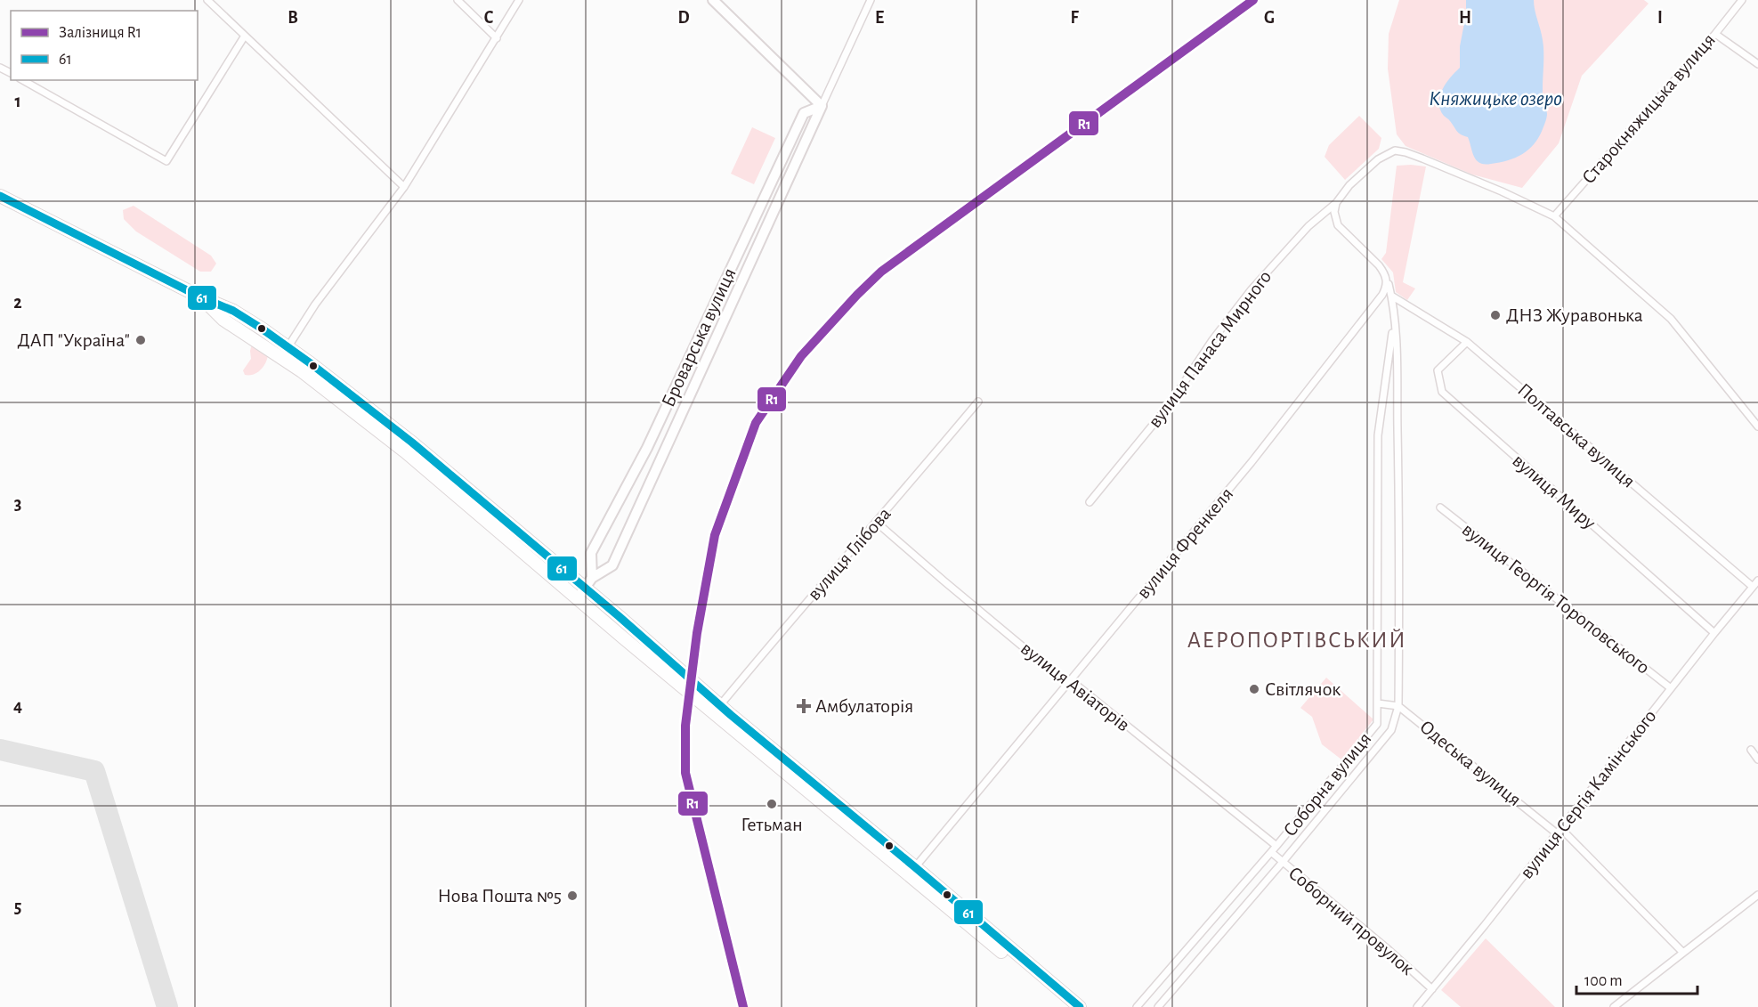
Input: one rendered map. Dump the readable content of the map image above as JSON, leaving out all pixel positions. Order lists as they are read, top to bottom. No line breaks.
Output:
{"streets":{"street":["Старокняжицька вулиця","Броварська вулиця","вулиця Панаса Мирного","Полтавська вулиця","вулиця Миру","вулиця Френкеля","вулиця Глібова","вулиця Георгія Тороповського","вулиця Авіаторів","Одеська вулиця","Соборна вулиця","вулиця Сергія Камінського","Соборний провулок"]},"crossings":[["Полтавська вулиця","вулиця Миру"],["Полтавська вулиця","Соборна вулиця"],["Полтавська вулиця","вулиця Сергія Камінського"],["вулиця Миру","вулиця Сергія Камінського"],["вулиця Френкеля","вулиця Авіаторів"],["вулиця Френкеля","Соборна вулиця"],["вулиця Глібова","вулиця Авіаторів"],["вулиця Георгія Тороповського","вулиця Сергія Камінського"],["вулиця Авіаторів","Соборна вулиця"],["Одеська вулиця","Соборна вулиця"],["Одеська вулиця","вулиця Сергія Камінського"],["Соборна вулиця","Соборний провулок"],["вулиця Сергія Камінського","Соборний провулок"]],"districts":["АЕРОПОРТІВСЬКИЙ"],"water":["Княжицьке озеро"],"places":{"other":["ДНЗ Журавонька","ДАП \"Україна\"","Світлячок","Гетьман","Нова Пошта №5"],"health":["Амбулаторія"]},"lines":["rail line R1","transit line 61"],"legend":["Залізниця R1","61"],"scale_bar":"100 m","grid":{"columns":["B","C","D","E","F","G","H","I"],"rows":["1","2","3","4","5"]}}
